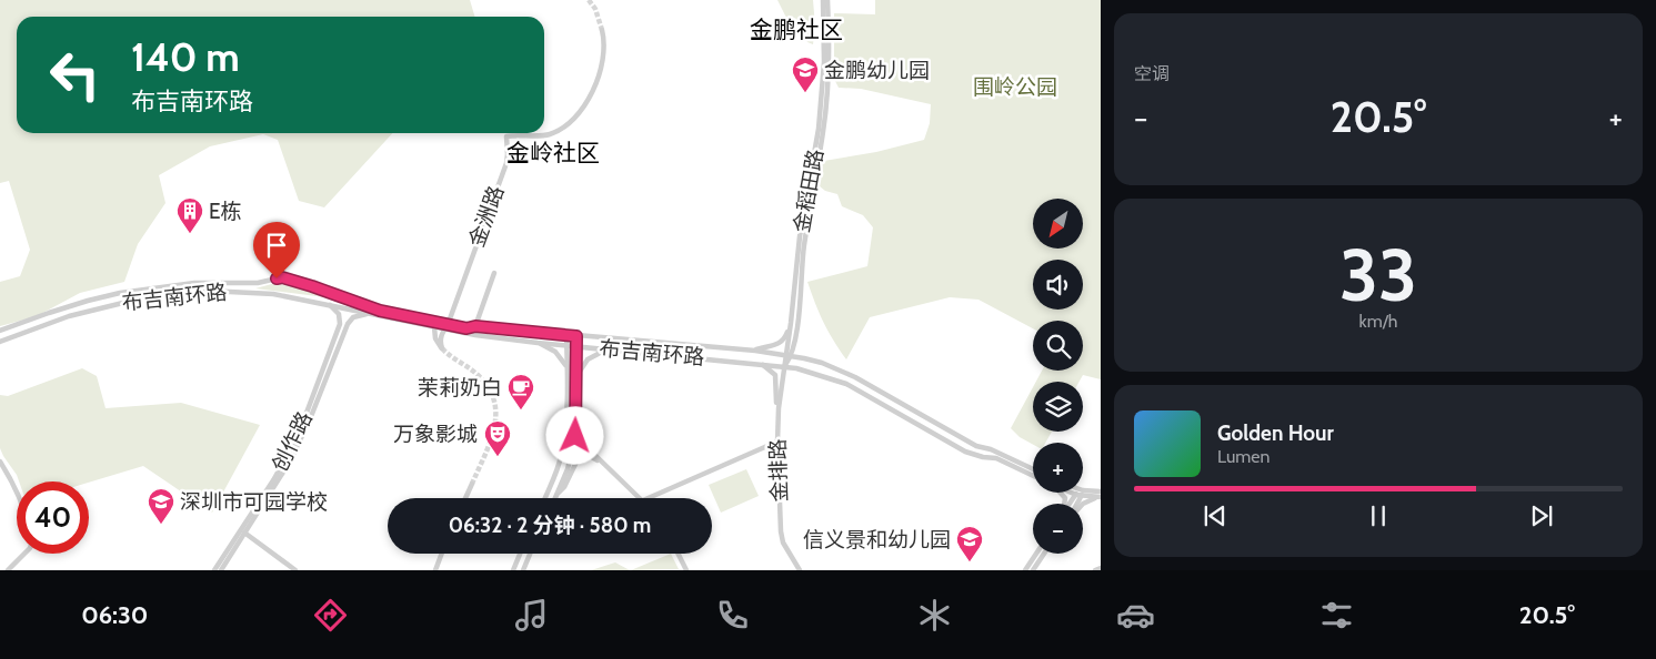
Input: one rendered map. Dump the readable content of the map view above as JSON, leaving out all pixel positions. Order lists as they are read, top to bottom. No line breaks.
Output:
{"streets":{"street":["金稻田路","金洲路","布吉南环路","创作路","金排路"]},"crossings":[["金稻田路","布吉南环路"],["金稻田路","金排路"],["金洲路","布吉南环路"],["布吉南环路","创作路"],["布吉南环路","金排路"]],"districts":["金鹏社区","金岭社区"],"parks":["围岭公园"],"places":{"school or university":["金鹏幼儿园","深圳市可园学校","信义景和幼儿园"],"building":["E栋"],"cafe":["茉莉奶白"],"theatre":["万象影城"]},"north":"bottom left","page":{"tile":["空调",["33","km/h"]],"turn":["140 m","布吉南环路"],"heat":["−","20.5°","+"],"map_buttons":["+","−"],"song":["Golden Hour","Lumen"],"limit":"40","trip":"06:32 · 2 分钟 · 580 m","tabs":["06:30","20.5°"]}}
